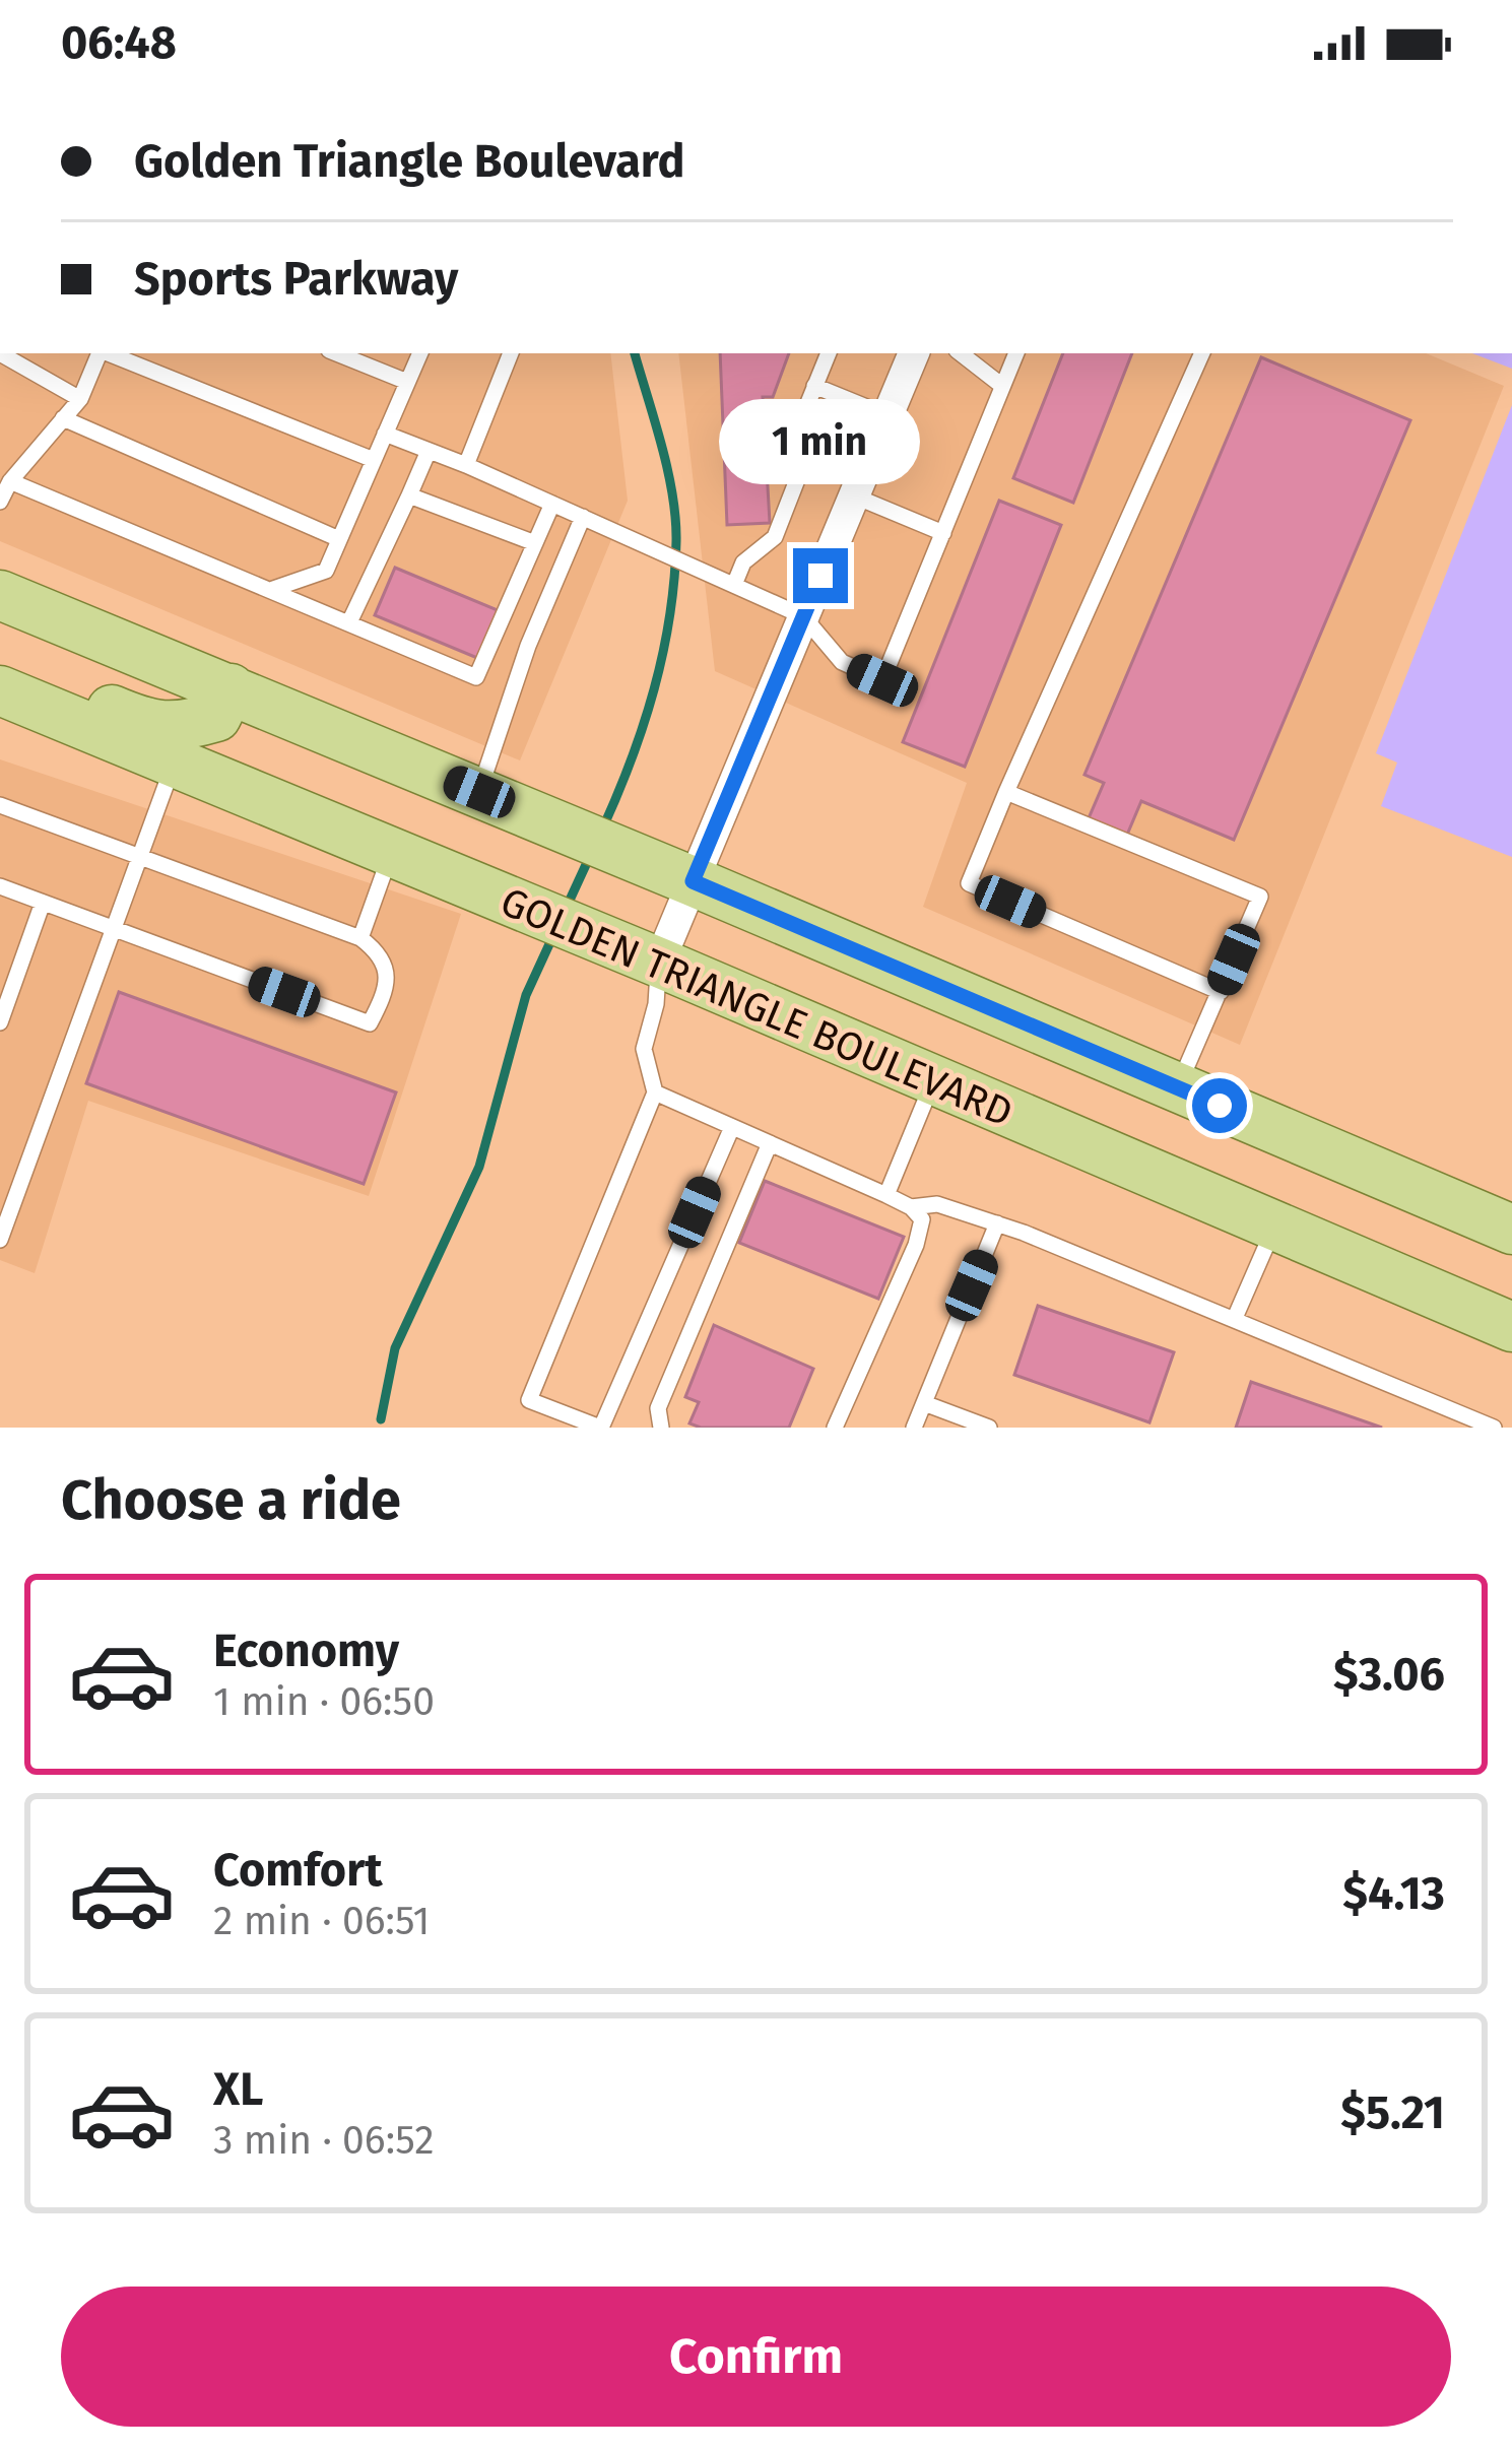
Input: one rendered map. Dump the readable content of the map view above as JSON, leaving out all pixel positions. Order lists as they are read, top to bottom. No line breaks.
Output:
{"streets":{"main road":["GOLDEN TRIANGLE BOULEVARD"]},"page":{"status":"06:48","banner":["Golden Triangle Boulevard","Sports Parkway"],"bubble":"1 min","heading":"Choose a ride","list":[{"name":"Economy","note":"1 min · 06:50","value":"$3.06"},{"name":"Comfort","note":"2 min · 06:51","value":"$4.13"},{"name":"XL","note":"3 min · 06:52","value":"$5.21"}],"buttons":"Confirm"}}
